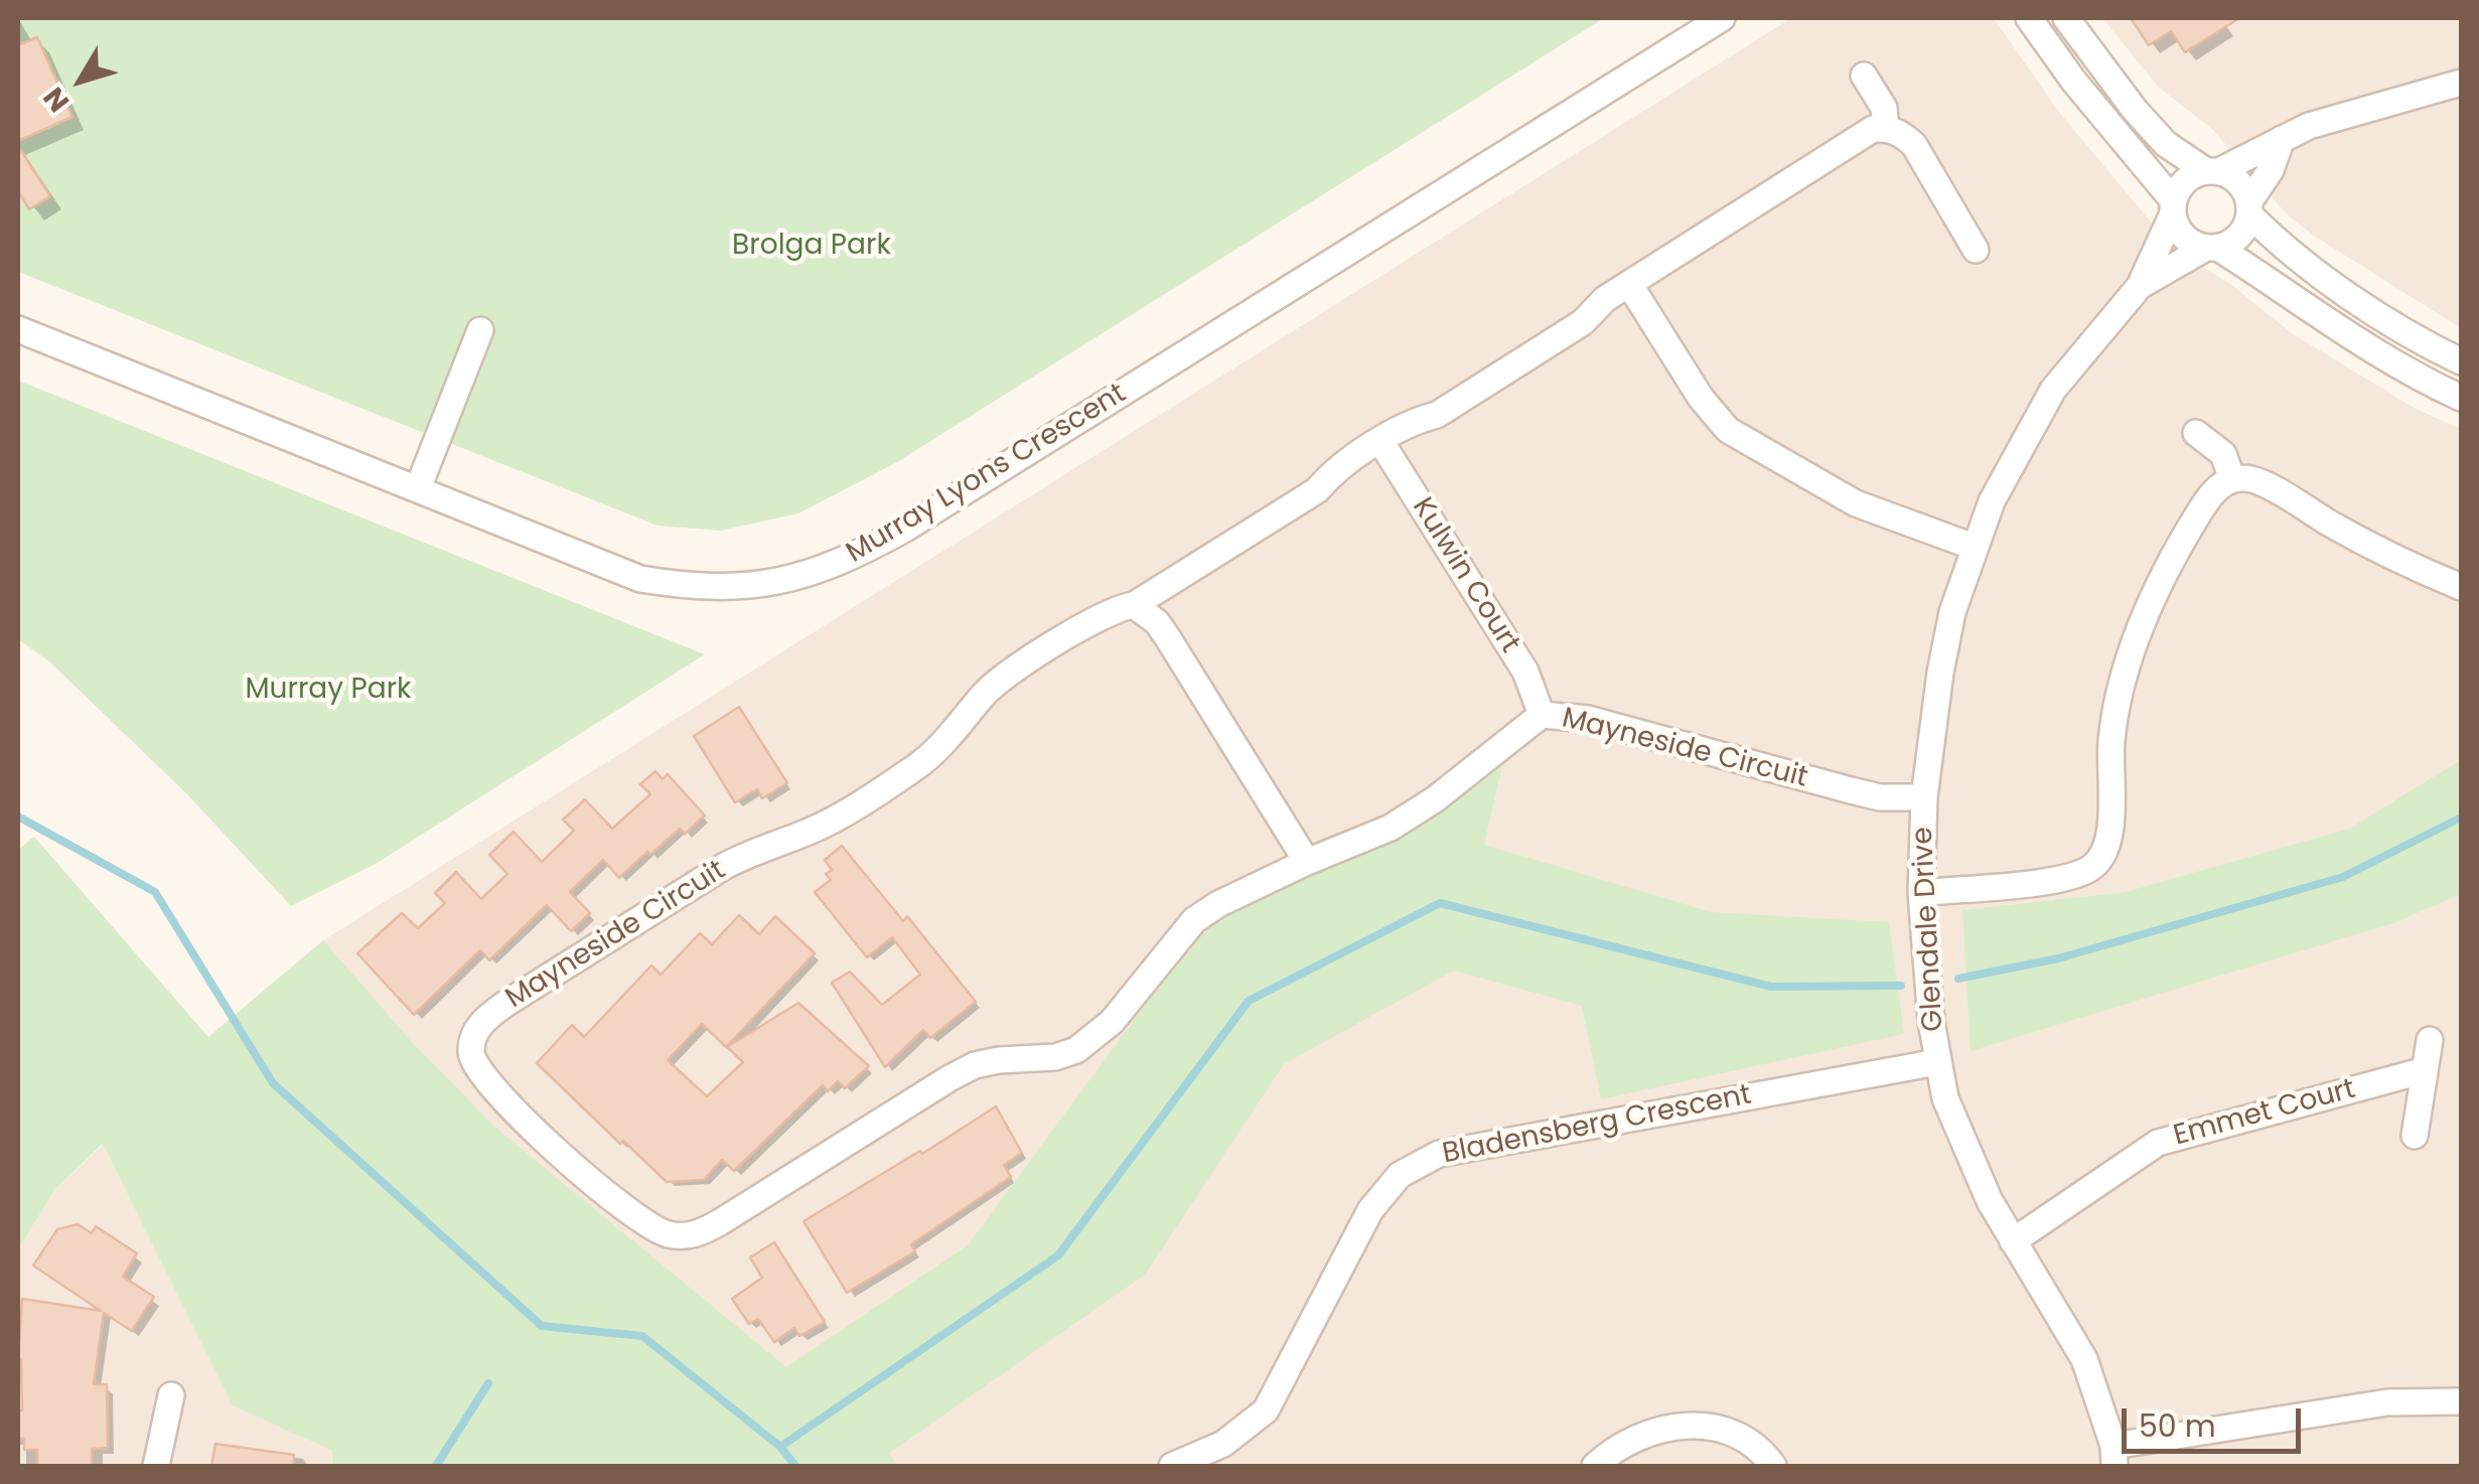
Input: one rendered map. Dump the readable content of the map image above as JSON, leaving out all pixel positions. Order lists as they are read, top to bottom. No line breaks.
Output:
{"streets":{"street":["Murray Lyons Crescent","Kulwin Court","Mayneside Circuit","Glendale Drive","Emmet Court","Bladensberg Crescent"]},"crossings":[["Kulwin Court","Mayneside Circuit"],["Mayneside Circuit","Glendale Drive"],["Glendale Drive","Emmet Court"],["Glendale Drive","Bladensberg Crescent"]],"parks":["Brolga Park","Murray Park"],"scale_bar":"50 m","north":"bottom left"}
